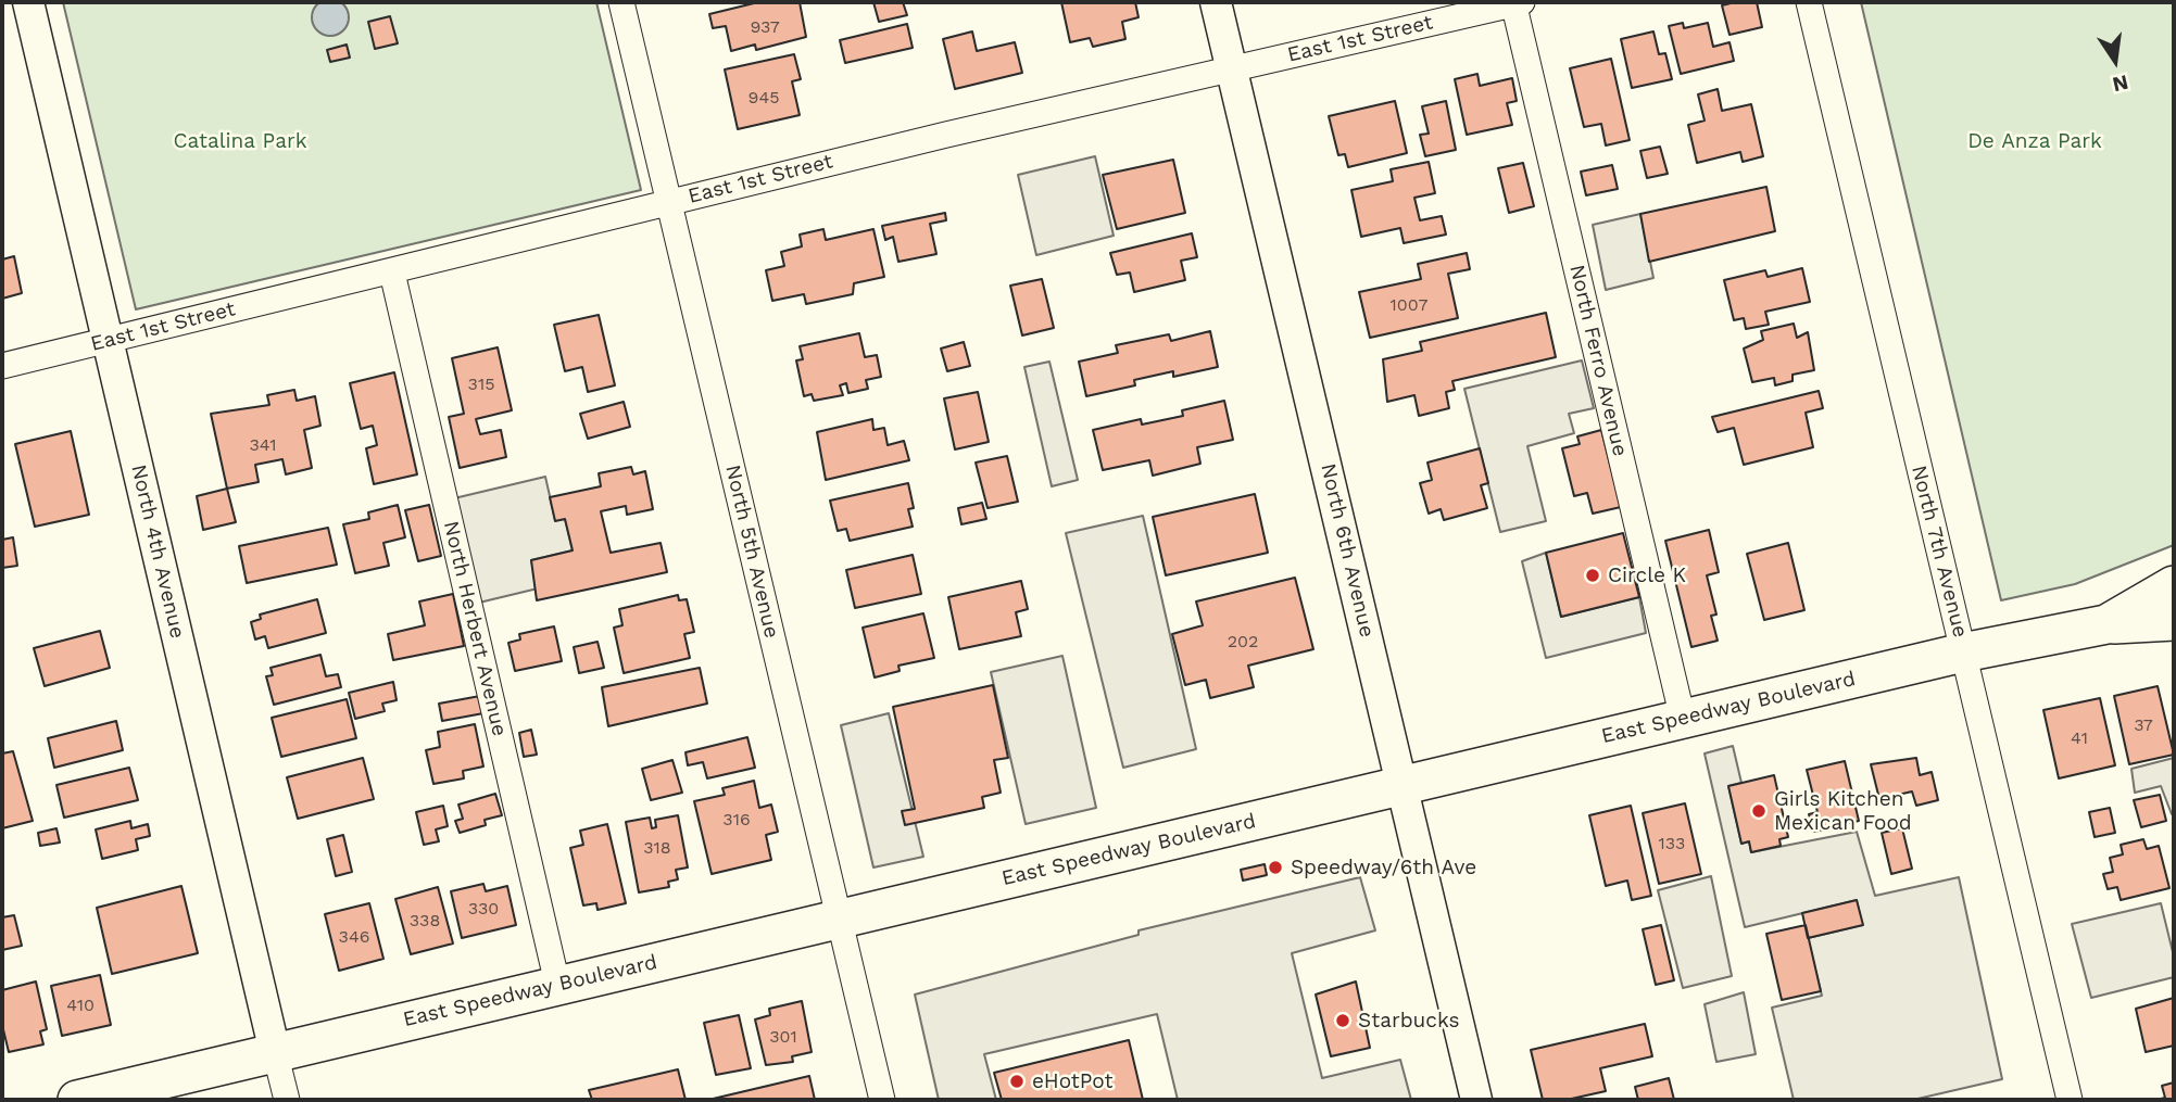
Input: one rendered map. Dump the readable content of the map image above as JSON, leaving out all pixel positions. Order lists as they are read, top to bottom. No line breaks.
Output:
{"streets":{"main road":["East Speedway Boulevard"],"street":["East 1st Street","North Ferro Avenue","North 6th Avenue","North 4th Avenue","North 5th Avenue","North 7th Avenue","North Herbert Avenue"]},"crossings":[["East 1st Street","North Ferro Avenue"],["East 1st Street","North 6th Avenue"],["East 1st Street","North 4th Avenue"],["East 1st Street","North 5th Avenue"],["East 1st Street","North Herbert Avenue"],["North Ferro Avenue","East Speedway Boulevard"],["North 6th Avenue","East Speedway Boulevard"],["North 4th Avenue","East Speedway Boulevard"],["North 5th Avenue","East Speedway Boulevard"],["North 7th Avenue","East Speedway Boulevard"],["North Herbert Avenue","East Speedway Boulevard"]],"parks":["Catalina Park","De Anza Park"],"places":["Circle K","Girls Kitchen Mexican Food","Speedway/6th Ave","Starbucks","eHotPot"],"house_numbers":["937","945","1007","315","341","202","37","41","316","133","318","330","338","346","410","301"],"north":"bottom"}
